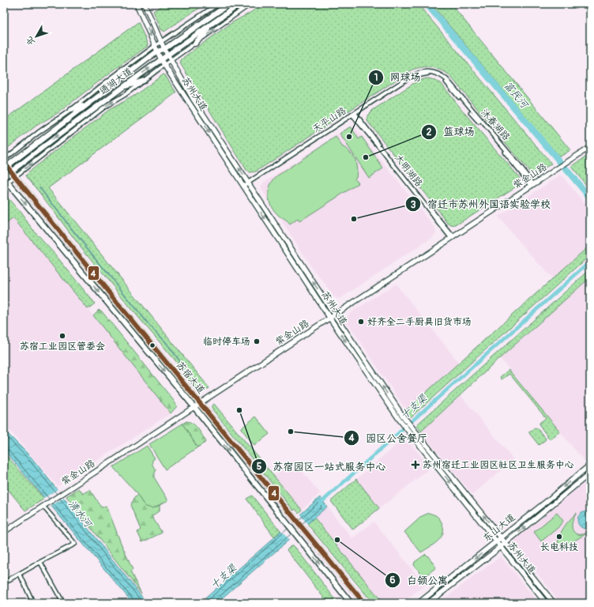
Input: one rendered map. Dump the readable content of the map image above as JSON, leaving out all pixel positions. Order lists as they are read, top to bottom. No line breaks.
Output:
{"streets":{"main road":["通湖大道","苏宿大道"],"street":["苏州大道","天平山路","沐春湖路","大明湖路","紫金山路","东山大道"]},"crossings":[["通湖大道","苏州大道"],["通湖大道","苏宿大道"],["苏州大道","天平山路"],["苏州大道","紫金山路"],["苏州大道","东山大道"],["天平山路","沐春湖路"],["天平山路","大明湖路"],["沐春湖路","紫金山路"],["大明湖路","紫金山路"],["紫金山路","苏宿大道"]],"water":["富民河","十支渠","清水河"],"places":{"other":["网球场","篮球场","宿迁市苏州外国语实验学校","好齐全二手厨具旧货市场","苏宿工业园区管委会","临时停车场","苏宿园区一站式服务中心","园区公舍餐厅","长电科技","白领公寓"],"health":["苏州宿迁工业园区社区卫生服务中心"]},"lines":["transit line 4"],"north":"bottom left"}
